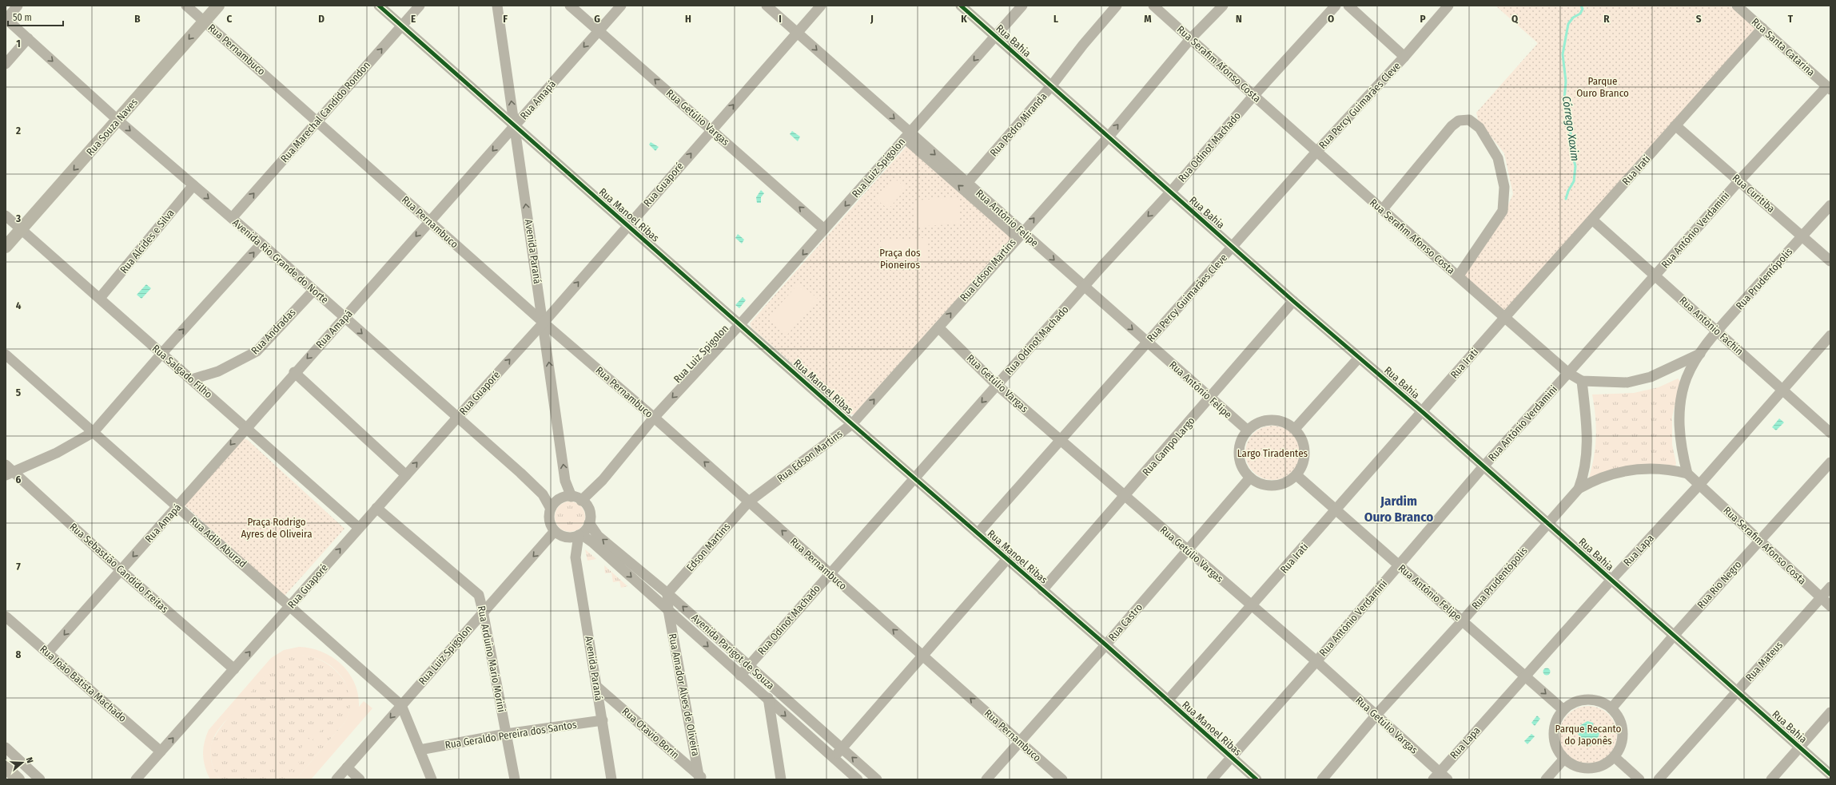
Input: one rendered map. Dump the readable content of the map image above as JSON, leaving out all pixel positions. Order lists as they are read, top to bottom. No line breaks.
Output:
{"streets":{"main road":["Rua Souza Naves"],"street":["Rua Bahia","Rua Santa Catarina","Rua Pernambuco","Rua Serafim Afonso Costa","Rua Amapá","Rua Percy Guimarães Cleve","Rua Marechal Candido Rondon","Rua Getúlio Vargas","Rua Pedro Miranda","Rua Odinot Machado","Rua Luiz Spigolon","Rua Irati","Rua Guaporé","Rua Curitiba","Rua Manoel Ribas","Rua Antônio Felipe","Rua Antônio Verdamini","Rua Alcides e Silva","Avenida Paraná","Avenida Rio Grande do Norte","Rua Edson Martins","Rua Prudentópolis","Rua Antônio Fachin","Rua Andradas","Rua Salgado Filho","Rua Campo Largo","Rua Adib Aburad","Edson Martins","Rua Lapa","Rua Sebastião Candido Freitas","Rua Rio Negro","Rua Castro","Avenida Parigot de Souza","Rua Arduino Mario Morini","Rua Mateus","Rua João Batista Machado","Rua Amador Alves de Oliveira","Rua Otavio Borin","Rua Geraldo Pereira dos Santos"]},"crossings":[["Rua Bahia","Rua Percy Guimarães Cleve"],["Rua Bahia","Rua Pedro Miranda"],["Rua Bahia","Rua Odinot Machado"],["Rua Bahia","Rua Luiz Spigolon"],["Rua Bahia","Rua Irati"],["Rua Bahia","Rua Antônio Verdamini"],["Rua Bahia","Rua Edson Martins"],["Rua Bahia","Rua Prudentópolis"],["Rua Bahia","Rua Campo Largo"],["Rua Bahia","Rua Lapa"],["Rua Bahia","Rua Rio Negro"],["Rua Bahia","Rua Mateus"],["Rua Santa Catarina","Rua Irati"],["Rua Santa Catarina","Rua Antônio Verdamini"],["Rua Pernambuco","Rua Amapá"],["Rua Pernambuco","Rua Marechal Candido Rondon"],["Rua Pernambuco","Rua Souza Naves"],["Rua Pernambuco","Rua Odinot Machado"],["Rua Pernambuco","Rua Luiz Spigolon"],["Rua Pernambuco","Rua Guaporé"],["Rua Pernambuco","Avenida Paraná"],["Rua Pernambuco","Rua Edson Martins"],["Rua Pernambuco","Edson Martins"],["Rua Pernambuco","Rua Castro"],["Rua Serafim Afonso Costa","Rua Percy Guimarães Cleve"],["Rua Serafim Afonso Costa","Rua Odinot Machado"],["Rua Serafim Afonso Costa","Rua Irati"],["Rua Serafim Afonso Costa","Rua Antônio Verdamini"],["Rua Serafim Afonso Costa","Rua Edson Martins"],["Rua Serafim Afonso Costa","Rua Prudentópolis"],["Rua Serafim Afonso Costa","Rua Lapa"],["Rua Serafim Afonso Costa","Rua Rio Negro"],["Rua Serafim Afonso Costa","Rua Mateus"],["Rua Amapá","Rua Getúlio Vargas"],["Rua Amapá","Rua Manoel Ribas"],["Rua Amapá","Avenida Paraná"],["Rua Amapá","Avenida Rio Grande do Norte"],["Rua Amapá","Rua Salgado Filho"],["Rua Amapá","Rua Adib Aburad"],["Rua Amapá","Rua Sebastião Candido Freitas"],["Rua Amapá","Rua João Batista Machado"],["Rua Percy Guimarães Cleve","Rua Getúlio Vargas"],["Rua Percy Guimarães Cleve","Rua Manoel Ribas"],["Rua Percy Guimarães Cleve","Rua Antônio Felipe"],["Rua Marechal Candido Rondon","Rua Manoel Ribas"],["Rua Marechal Candido Rondon","Avenida Rio Grande do Norte"],["Rua Getúlio Vargas","Rua Odinot Machado"],["Rua Getúlio Vargas","Rua Luiz Spigolon"],["Rua Getúlio Vargas","Rua Irati"],["Rua Getúlio Vargas","Rua Guaporé"],["Rua Getúlio Vargas","Rua Antônio Verdamini"],["Rua Getúlio Vargas","Rua Edson Martins"],["Rua Getúlio Vargas","Rua Prudentópolis"],["Rua Getúlio Vargas","Rua Campo Largo"],["Rua Getúlio Vargas","Rua Lapa"],["Rua Getúlio Vargas","Rua Castro"],["Rua Pedro Miranda","Rua Antônio Felipe"],["Rua Souza Naves","Avenida Rio Grande do Norte"],["Rua Souza Naves","Rua Salgado Filho"],["Rua Odinot Machado","Rua Manoel Ribas"],["Rua Odinot Machado","Rua Antônio Felipe"],["Rua Odinot Machado","Avenida Parigot de Souza"],["Rua Luiz Spigolon","Rua Manoel Ribas"],["Rua Luiz Spigolon","Rua Antônio Felipe"],["Rua Luiz Spigolon","Avenida Paraná"],["Rua Luiz Spigolon","Avenida Rio Grande do Norte"],["Rua Luiz Spigolon","Rua Adib Aburad"],["Rua Luiz Spigolon","Avenida Parigot de Souza"],["Rua Luiz Spigolon","Rua Arduino Mario Morini"],["Rua Irati","Rua Curitiba"],["Rua Irati","Rua Manoel Ribas"],["Rua Irati","Rua Antônio Felipe"],["Rua Irati","Rua Antônio Fachin"],["Rua Guaporé","Rua Manoel Ribas"],["Rua Guaporé","Rua Antônio Felipe"],["Rua Guaporé","Avenida Paraná"],["Rua Guaporé","Avenida Rio Grande do Norte"],["Rua Guaporé","Rua Salgado Filho"],["Rua Guaporé","Rua Adib Aburad"],["Rua Guaporé","Rua Sebastião Candido Freitas"],["Rua Guaporé","Rua Arduino Mario Morini"],["Rua Guaporé","Rua João Batista Machado"],["Rua Curitiba","Rua Antônio Verdamini"],["Rua Curitiba","Rua Prudentópolis"],["Rua Manoel Ribas","Rua Antônio Verdamini"],["Rua Manoel Ribas","Avenida Paraná"],["Rua Manoel Ribas","Rua Edson Martins"],["Rua Manoel Ribas","Rua Campo Largo"],["Rua Manoel Ribas","Rua Castro"],["Rua Antônio Felipe","Rua Antônio Verdamini"],["Rua Antônio Felipe","Rua Edson Martins"],["Rua Antônio Felipe","Rua Prudentópolis"],["Rua Antônio Felipe","Rua Campo Largo"],["Rua Antônio Felipe","Rua Lapa"],["Rua Antônio Felipe","Rua Rio Negro"],["Rua Antônio Felipe","Rua Castro"],["Rua Antônio Verdamini","Rua Antônio Fachin"],["Rua Alcides e Silva","Avenida Rio Grande do Norte"],["Rua Alcides e Silva","Rua Salgado Filho"],["Avenida Paraná","Avenida Rio Grande do Norte"],["Avenida Paraná","Avenida Parigot de Souza"],["Avenida Paraná","Rua Otavio Borin"],["Avenida Paraná","Rua Geraldo Pereira dos Santos"],["Avenida Rio Grande do Norte","Rua Andradas"],["Avenida Rio Grande do Norte","Avenida Parigot de Souza"],["Rua Edson Martins","Edson Martins"],["Rua Prudentópolis","Rua Antônio Fachin"],["Rua Prudentópolis","Rua Lapa"],["Rua Antônio Fachin","Rua Lapa"],["Rua Andradas","Rua Salgado Filho"],["Edson Martins","Avenida Parigot de Souza"],["Edson Martins","Rua Amador Alves de Oliveira"],["Avenida Parigot de Souza","Rua Amador Alves de Oliveira"],["Rua Arduino Mario Morini","Rua Geraldo Pereira dos Santos"],["Rua Amador Alves de Oliveira","Rua Otavio Borin"]],"one_way":["Rua Pernambuco","Rua Amapá","Rua Marechal Candido Rondon","Rua Souza Naves","Rua Luiz Spigolon","Rua Guaporé","Avenida Paraná","Rua Edson Martins"],"districts":["Jardim Ouro Branco"],"water":["Córrego Xaxim"],"parks":["Parque Ouro Branco","Praça dos Pioneiros","Largo Tiradentes","Praça Rodrigo Ayres de Oliveira","Parque Recanto do Japonês"],"scale_bar":"50 m","north":"right","grid":{"columns":["B","C","D","E","F","G","H","I","J","K","L","M","N","O","P","Q","R","S","T"],"rows":["1","2","3","4","5","6","7","8"]}}
